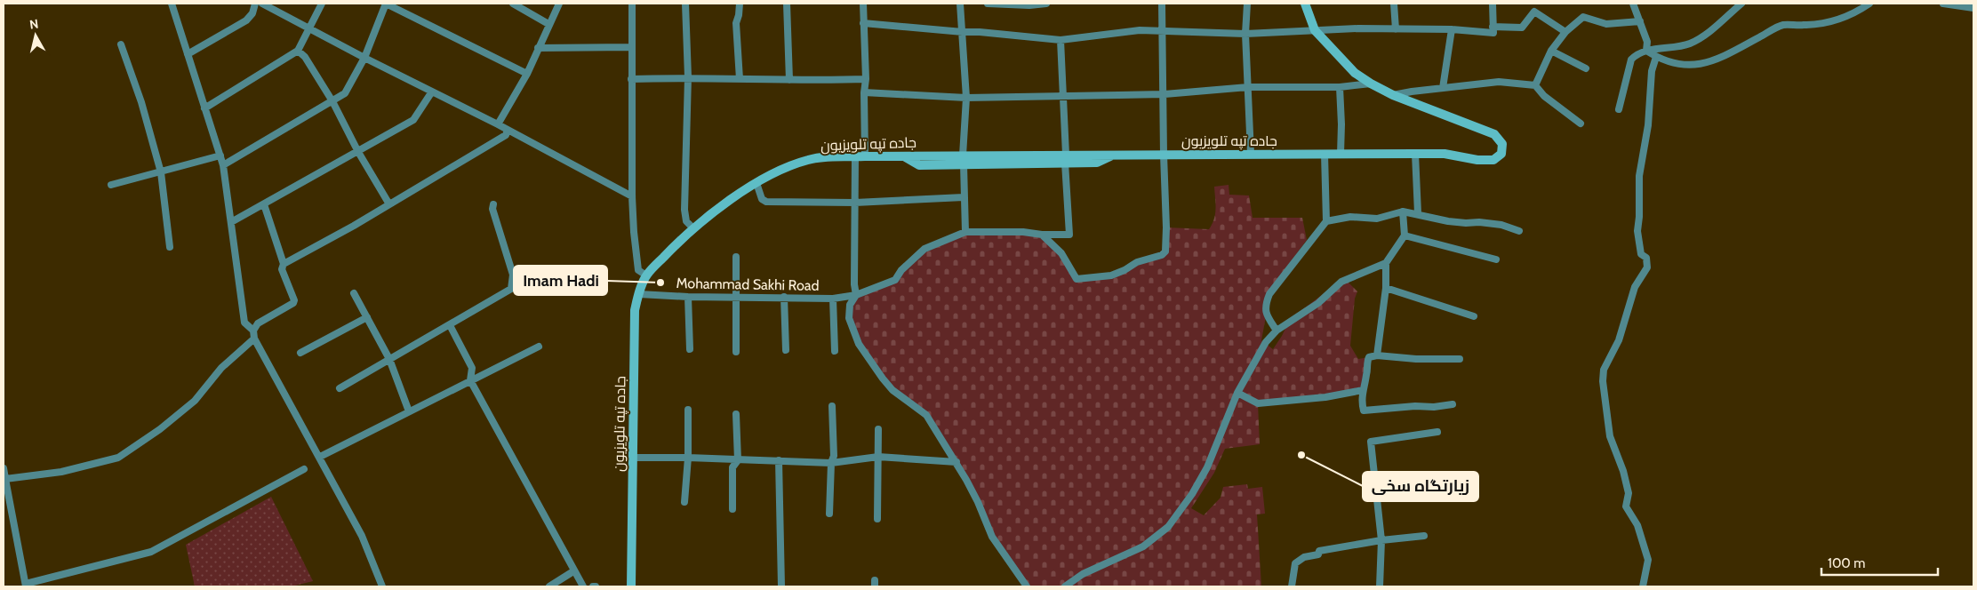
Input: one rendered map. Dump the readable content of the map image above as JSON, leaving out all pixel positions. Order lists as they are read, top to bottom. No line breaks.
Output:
{"streets":{"street":["جاده تپه تلویزیون","Mohammad Sakhi Road"]},"crossings":[["جاده تپه تلویزیون","Mohammad Sakhi Road"]],"places":["Imam Hadi","زیارتگاه سخی"],"scale_bar":"100 m","north":"top"}
